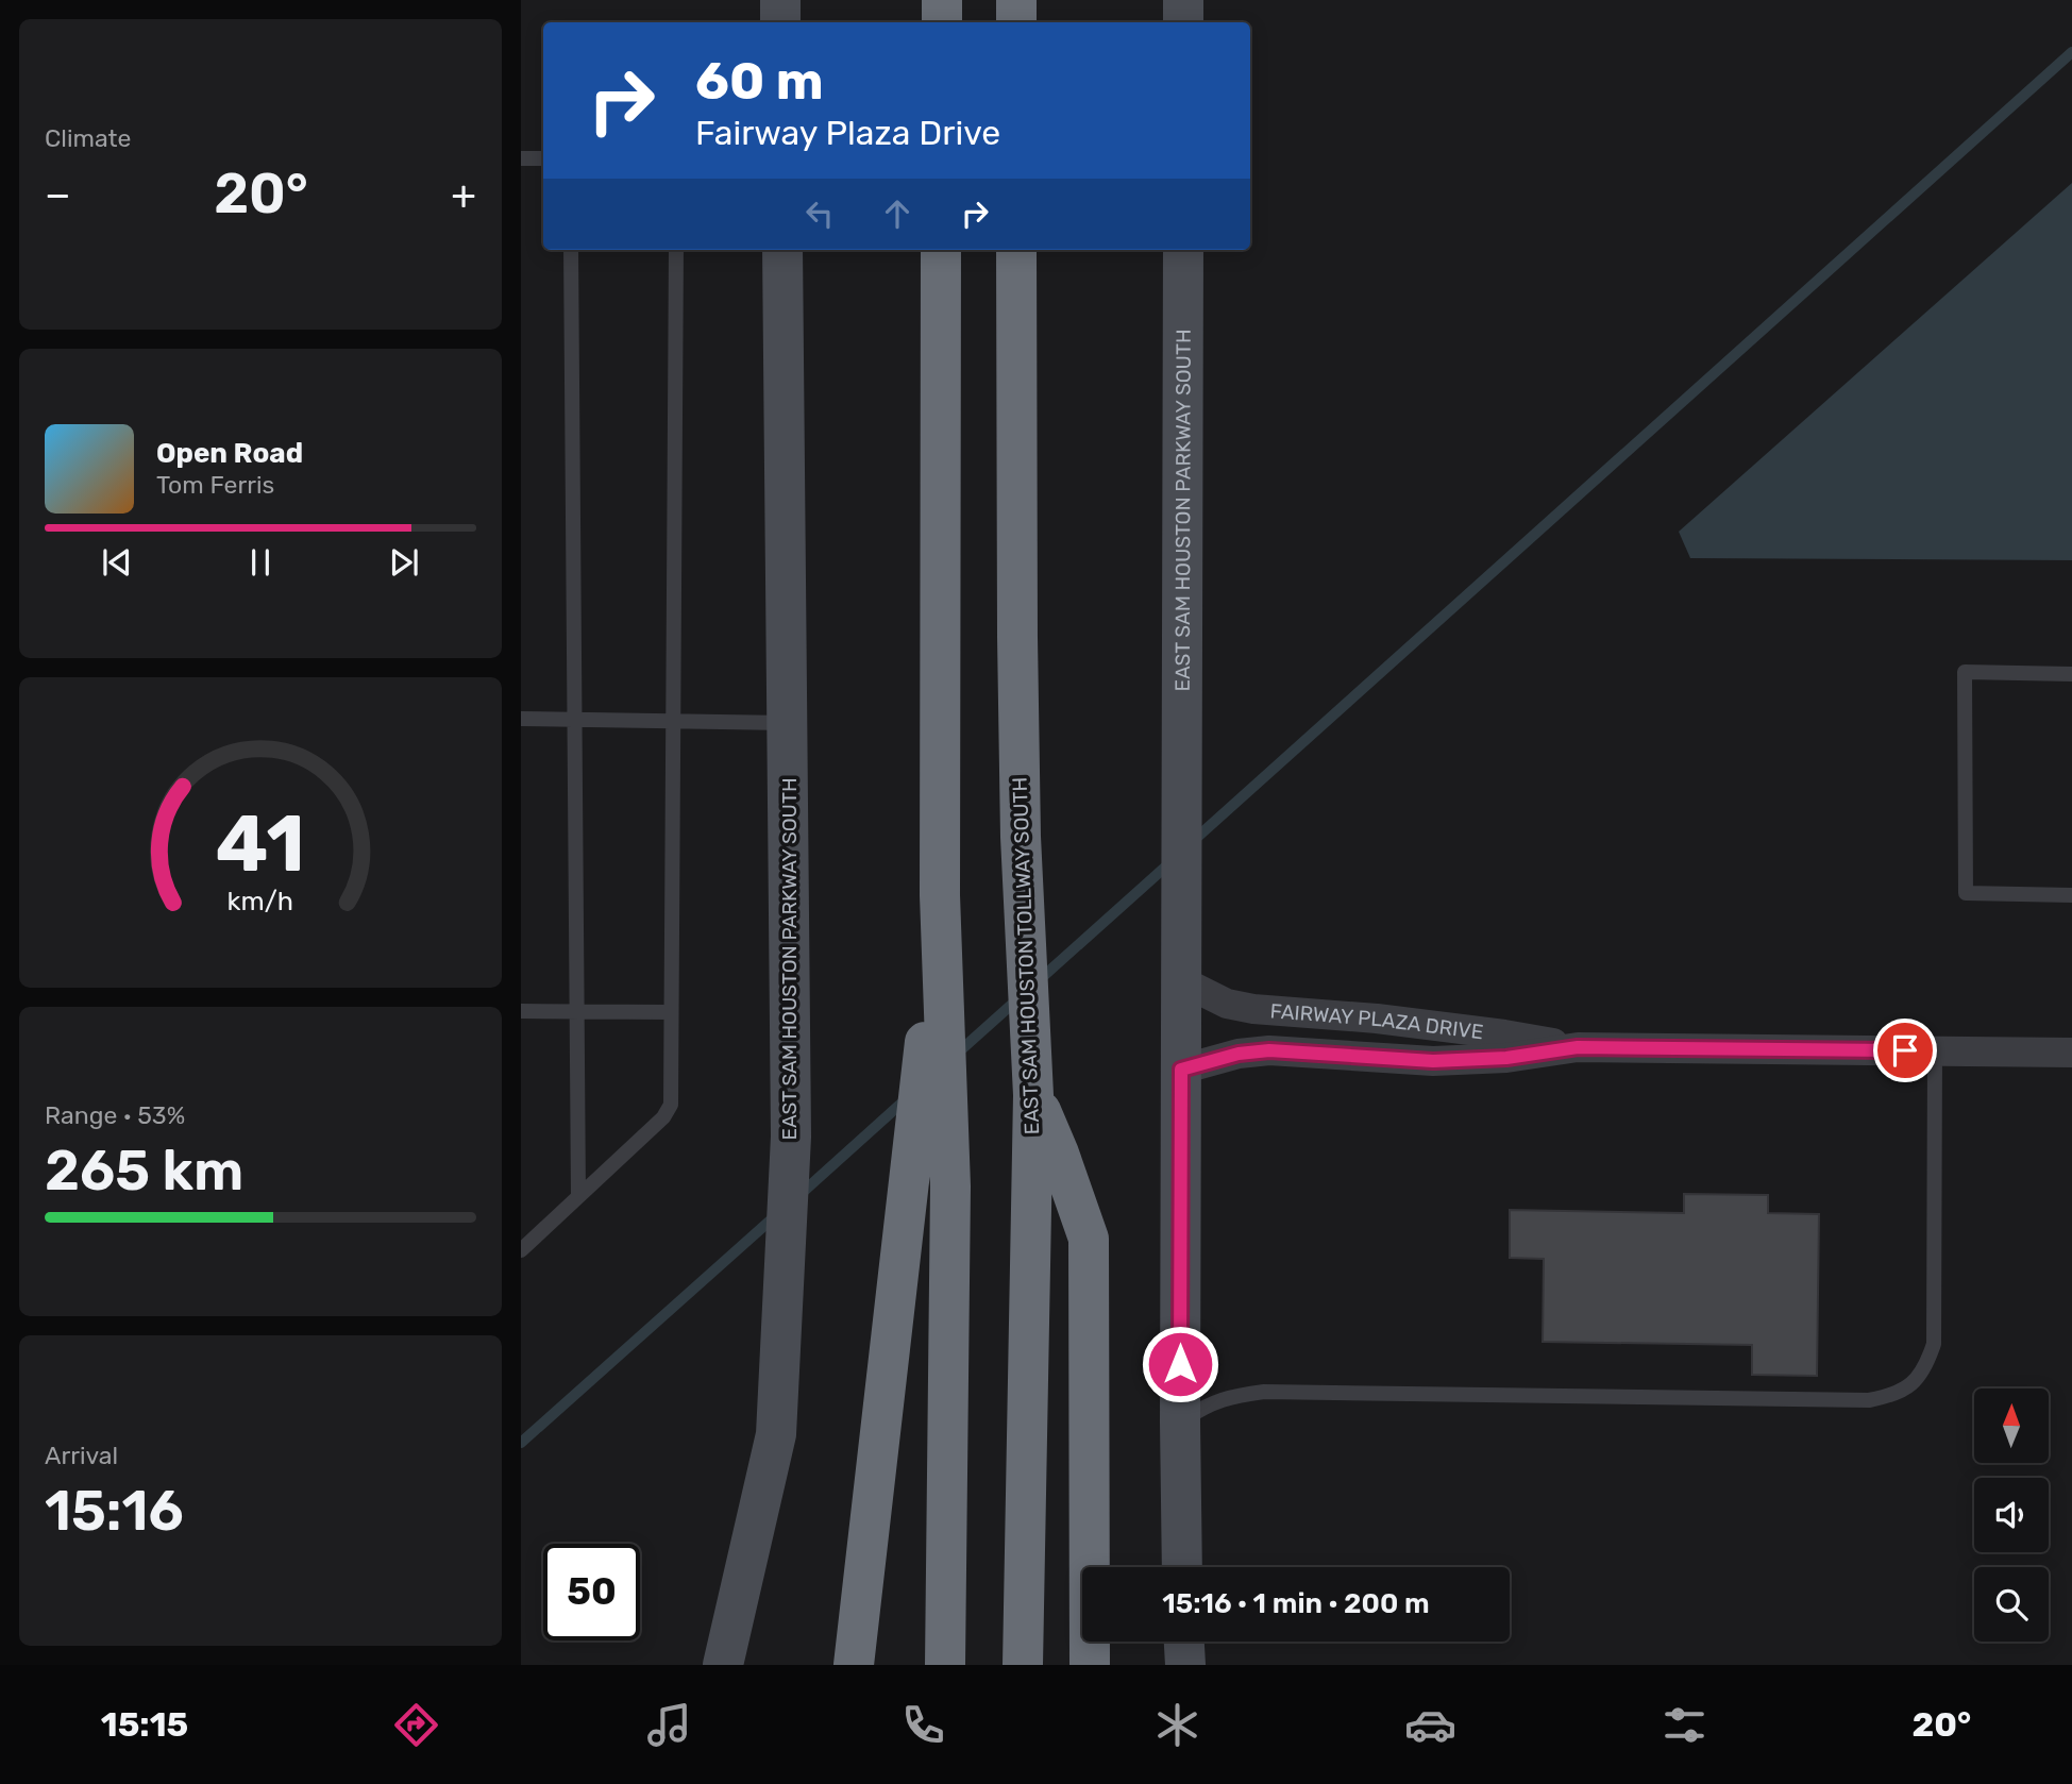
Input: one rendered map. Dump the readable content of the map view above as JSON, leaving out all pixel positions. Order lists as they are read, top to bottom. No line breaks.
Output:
{"streets":{"highway":["EAST SAM HOUSTON TOLLWAY SOUTH"],"main road":["EAST SAM HOUSTON PARKWAY SOUTH"],"street":["FAIRWAY PLAZA DRIVE"]},"crossings":[["EAST SAM HOUSTON PARKWAY SOUTH","FAIRWAY PLAZA DRIVE"]],"north":"top","page":{"tile":["Climate",["Range · 53%","265 km"],["Arrival","15:16"]],"turn":["60 m","Fairway Plaza Drive"],"heat":["−","20°","+"],"song":["Open Road","Tom Ferris"],"limit":"50","trip":"15:16 · 1 min · 200 m","tabs":["15:15","20°"],"gauge":["41","km/h"]}}
